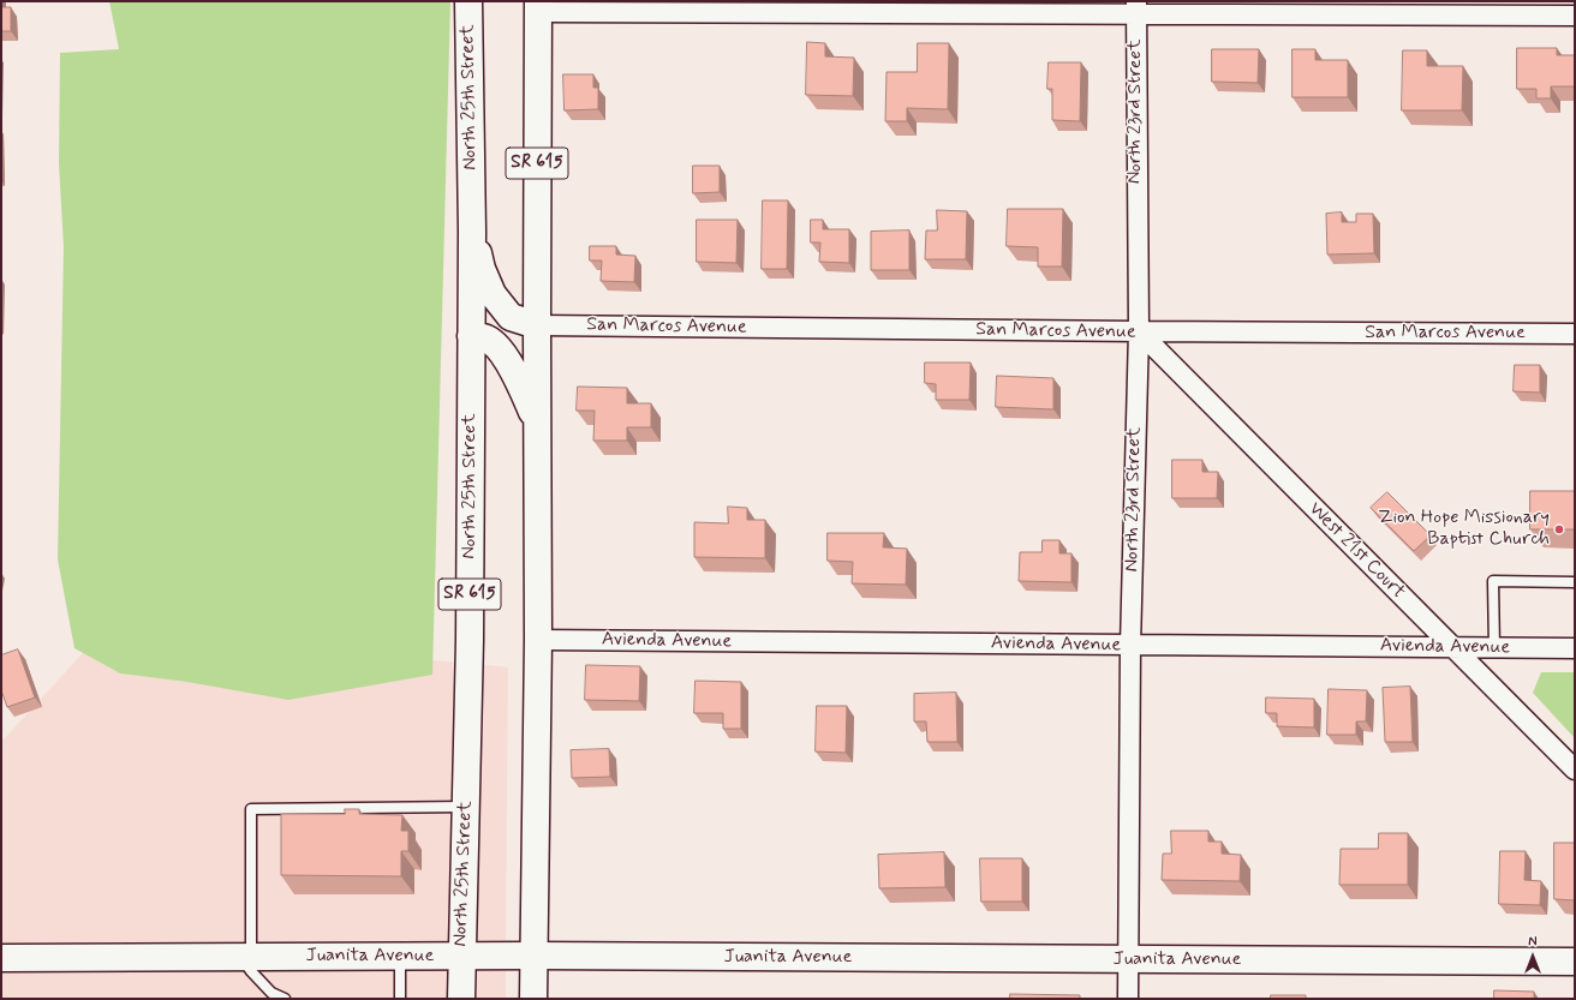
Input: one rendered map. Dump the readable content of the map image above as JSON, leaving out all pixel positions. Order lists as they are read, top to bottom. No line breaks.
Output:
{"streets":{"main road":["North 25th Street","SR 615","Juanita Avenue"],"street":["North 23rd Street","San Marcos Avenue","West 21st Court","Avienda Avenue"]},"crossings":[["North 25th Street","Juanita Avenue"],["North 23rd Street","San Marcos Avenue"],["North 23rd Street","West 21st Court"],["North 23rd Street","Avienda Avenue"],["North 23rd Street","Juanita Avenue"],["SR 615","San Marcos Avenue"],["SR 615","Avienda Avenue"],["SR 615","Juanita Avenue"],["San Marcos Avenue","West 21st Court"],["West 21st Court","Avienda Avenue"]],"places":["Zion Hope Missionary Baptist Church"],"north":"top"}
